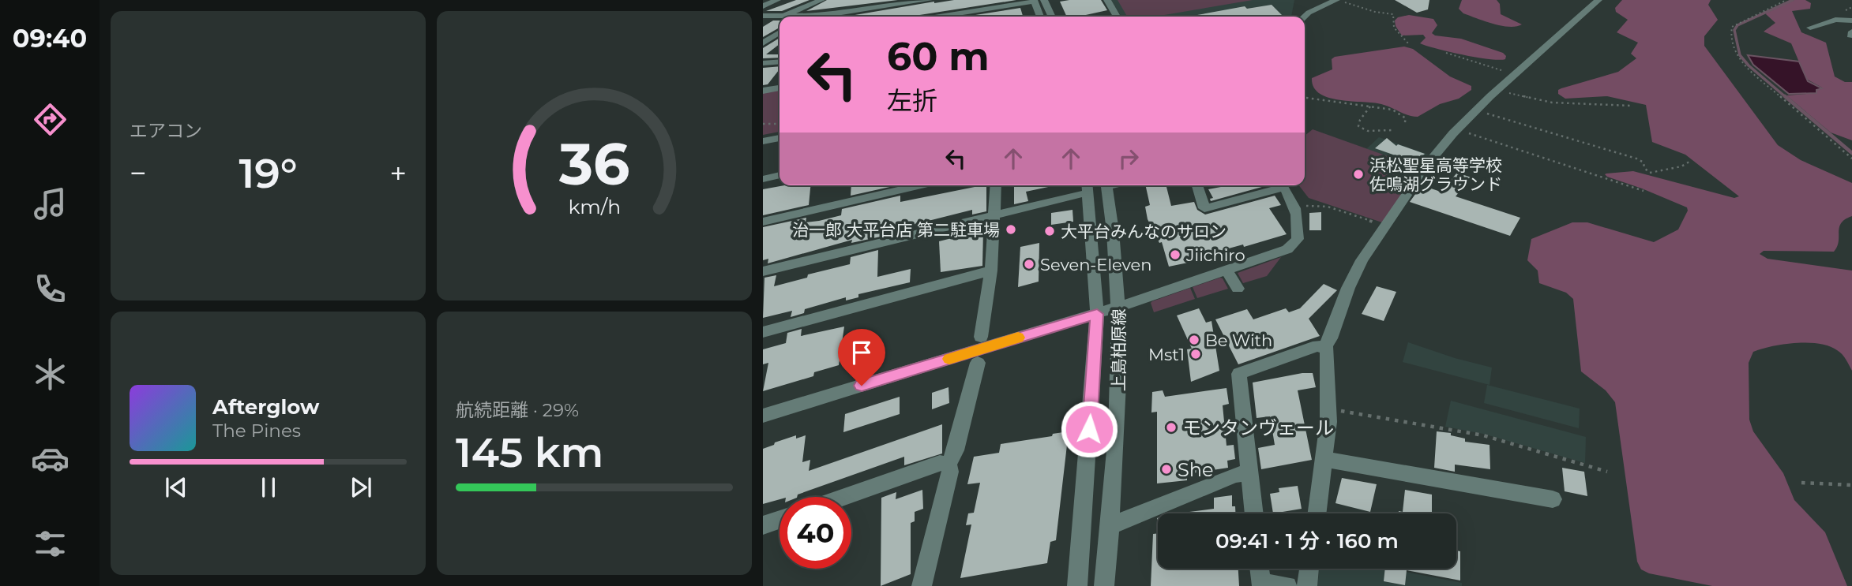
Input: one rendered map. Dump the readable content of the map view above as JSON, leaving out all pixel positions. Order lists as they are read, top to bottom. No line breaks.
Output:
{"streets":{"street":["上島柏原線"]},"places":["浜松聖星高等学校 佐鳴湖グラウンド","治一郎 大平台店 第二駐車場","大平台みんなのサロン","Jiichiro","Seven-Eleven","Be With","Mst1","モンタンヴェール","She"],"page":{"tabs":"09:40","tile":["エアコン",["航続距離 · 29%","145 km"]],"turn":["60 m","左折"],"heat":["−","19°","+"],"song":["Afterglow","The Pines"],"limit":"40","trip":"09:41 · 1 分 · 160 m","gauge":["36","km/h"]}}
